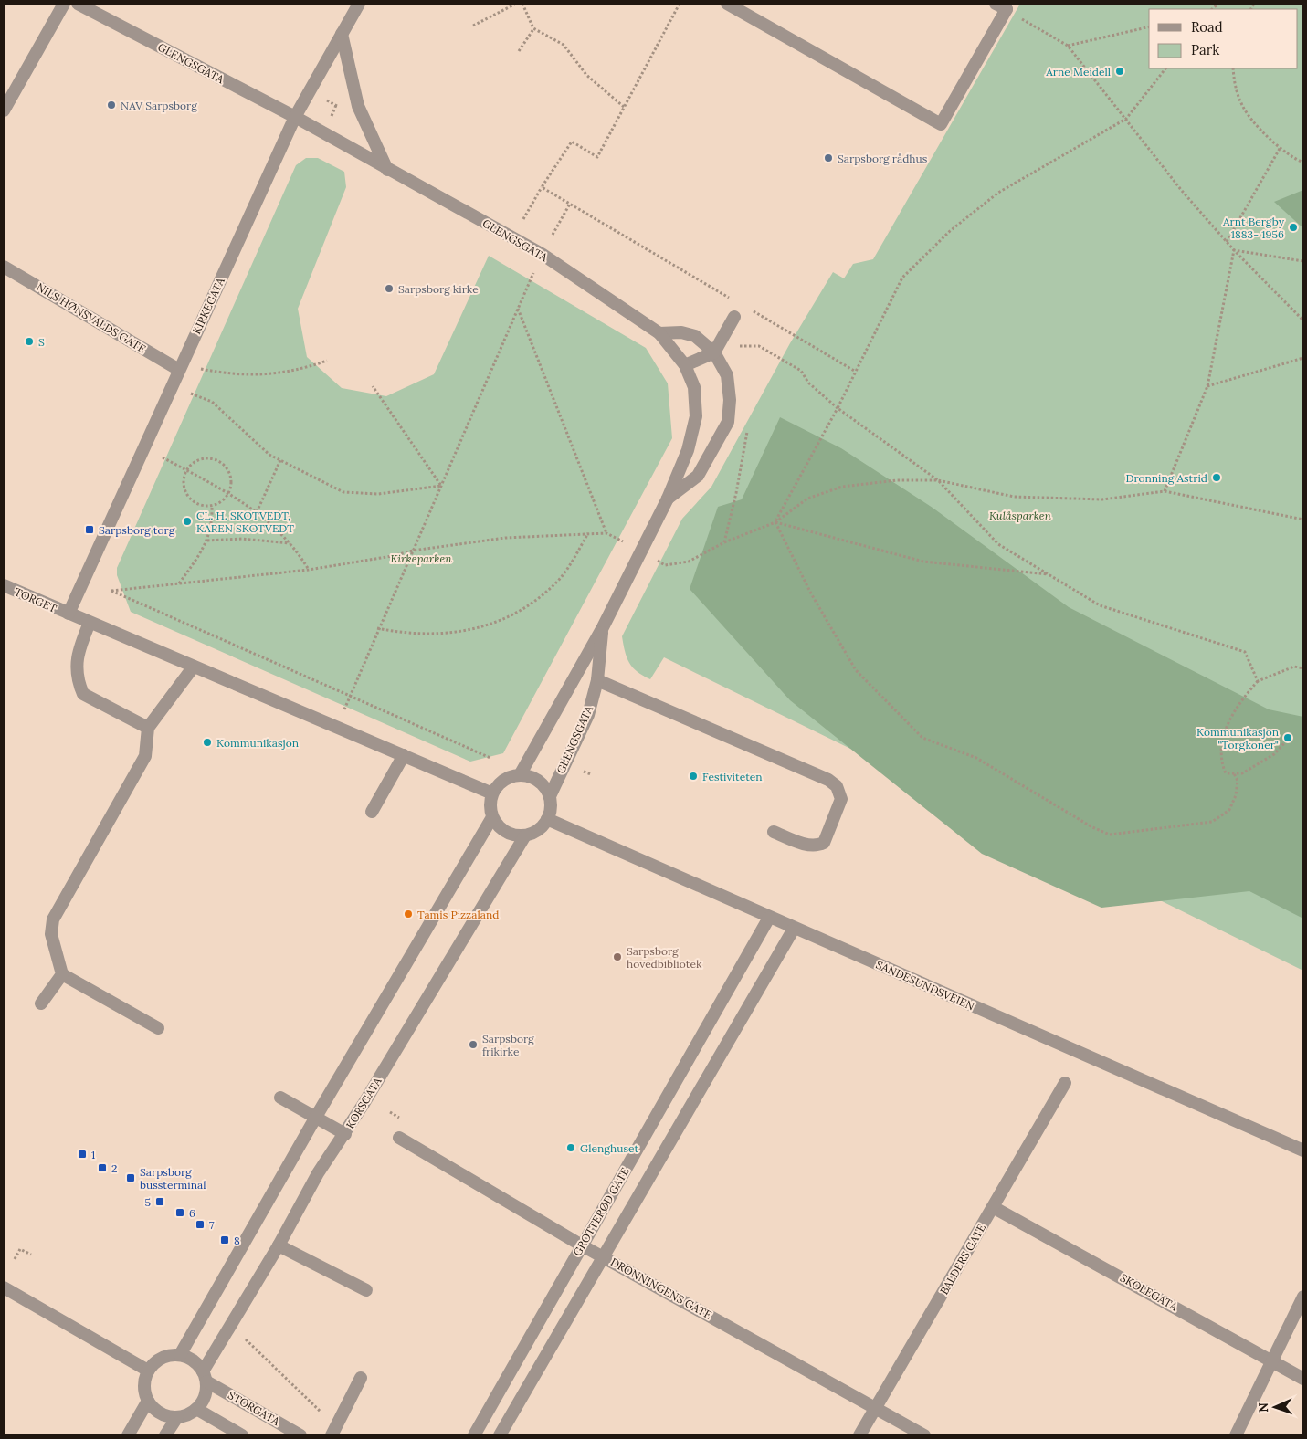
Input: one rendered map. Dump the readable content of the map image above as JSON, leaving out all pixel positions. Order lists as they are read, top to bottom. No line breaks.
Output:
{"streets":{"street":["GLENGSGATA","KIRKEGATA","NILS HØNSVALDS GATE","TORGET","SANDESUNDSVEIEN","KORSGATA","GROTTERØD GATE","BALDERS GATE","DRONNINGENS GATE","SKOLEGATA","STORGATA"]},"crossings":[["GLENGSGATA","KIRKEGATA"],["GLENGSGATA","TORGET"],["GLENGSGATA","SANDESUNDSVEIEN"],["GLENGSGATA","KORSGATA"],["KIRKEGATA","NILS HØNSVALDS GATE"],["KIRKEGATA","TORGET"],["TORGET","SANDESUNDSVEIEN"],["TORGET","KORSGATA"],["SANDESUNDSVEIEN","KORSGATA"],["SANDESUNDSVEIEN","GROTTERØD GATE"],["KORSGATA","STORGATA"],["GROTTERØD GATE","DRONNINGENS GATE"],["BALDERS GATE","DRONNINGENS GATE"],["BALDERS GATE","SKOLEGATA"]],"parks":["Kulåsparken","Kirkeparken"],"places":{"other":["Arne Meidell","NAV Sarpsborg","Sarpsborg rådhus","Arnt Bergby 1883- 1956","Sarpsborg kirke","S","Dronning Astrid","CL. H. SKOTVEDT, KAREN SKOTVEDT","Kommunikasjon \"Torgkoner\"","Kommunikasjon","Festiviteten","Tamis Pizzaland","Sarpsborg hovedbibliotek","Sarpsborg frikirke","Glenghuset"],"transit":["Sarpsborg torg","1","2","Sarpsborg bussterminal","5","6","7","8"]},"legend":["Road","Park"],"north":"left"}
